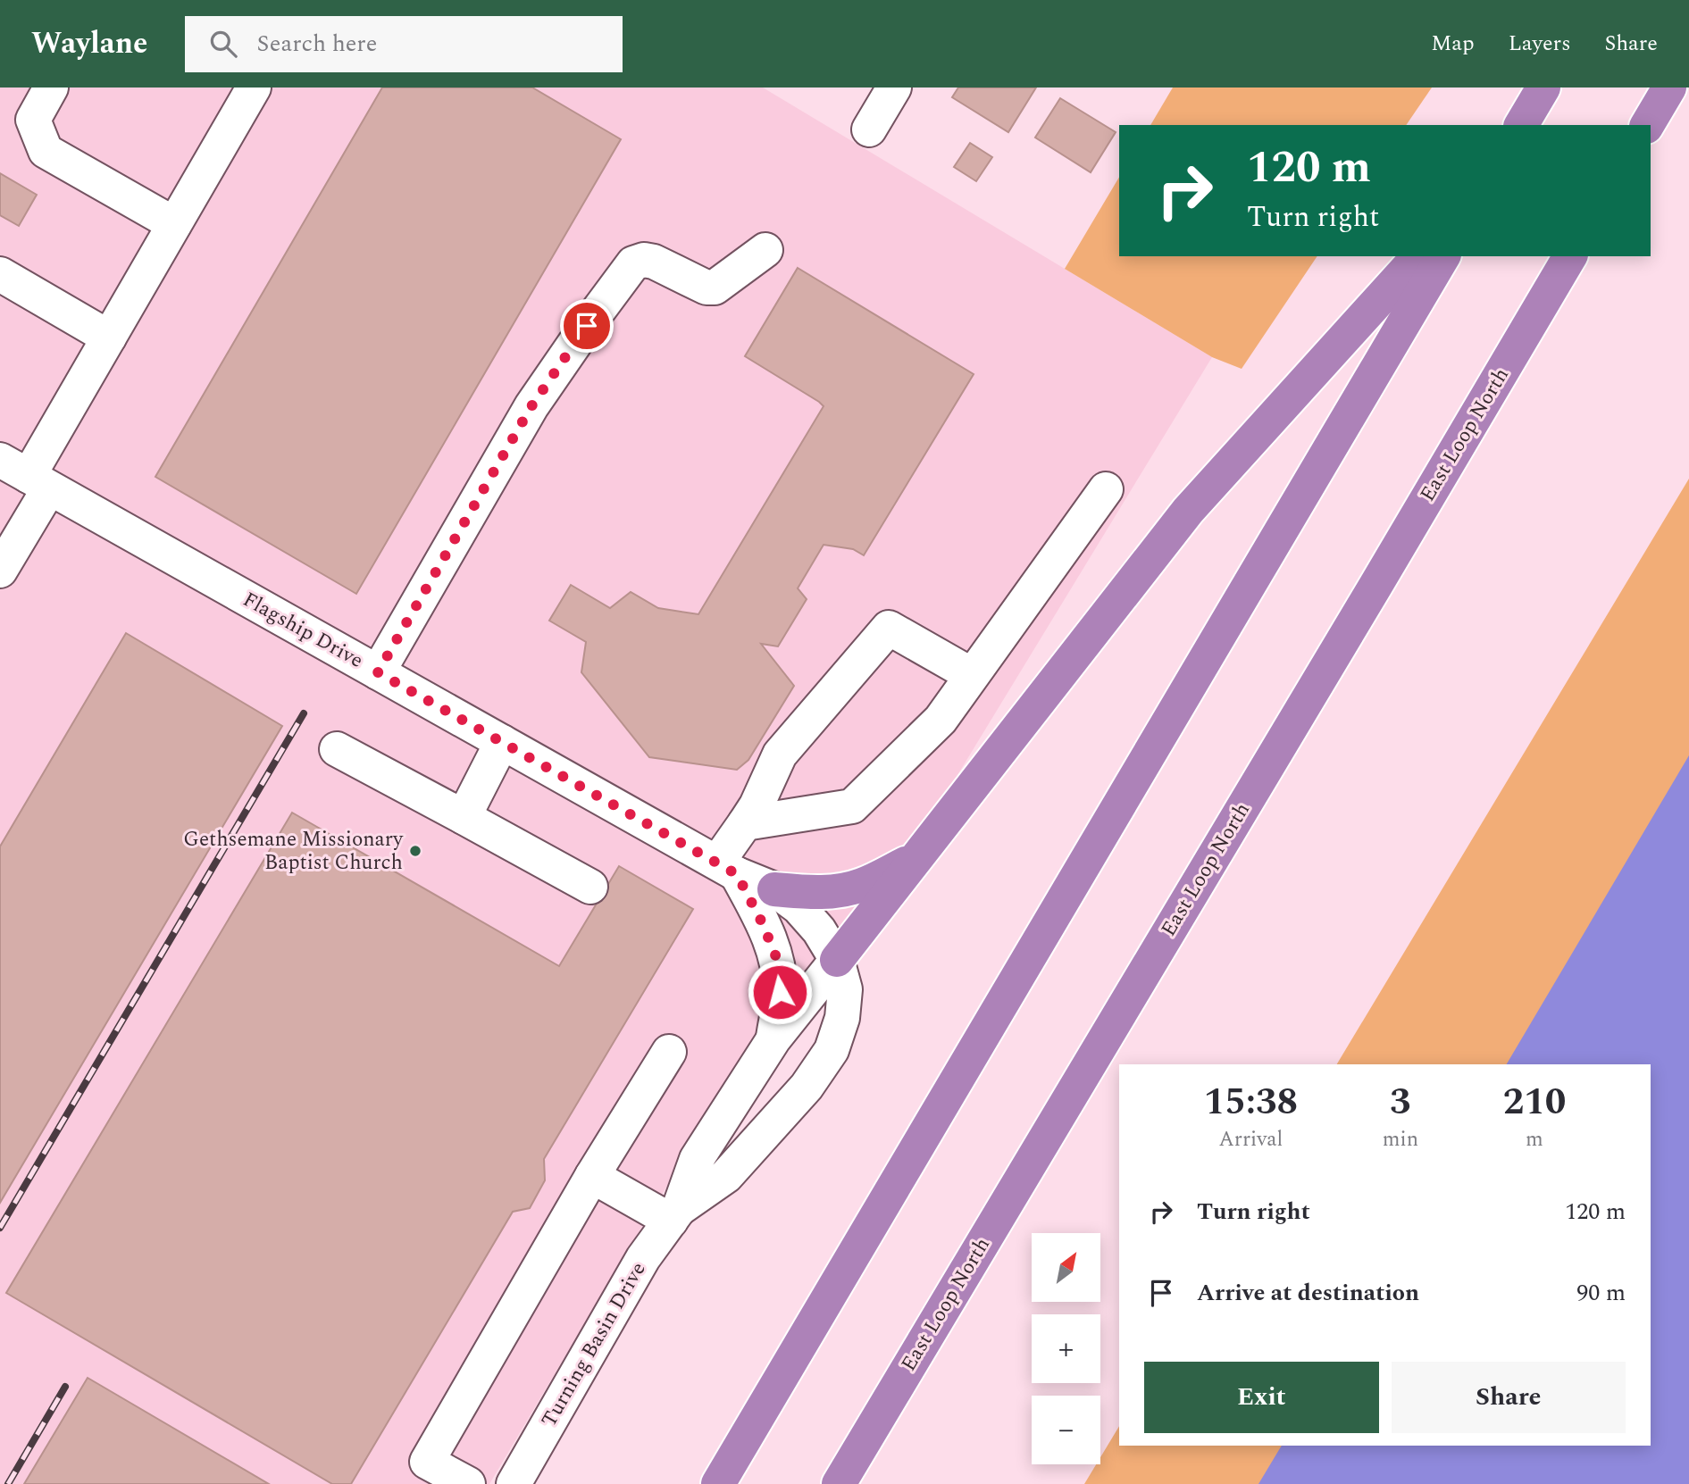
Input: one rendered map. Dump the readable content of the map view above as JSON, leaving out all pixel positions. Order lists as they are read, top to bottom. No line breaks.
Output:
{"streets":{"highway":["East Loop North"],"street":["Flagship Drive","Turning Basin Drive"]},"crossings":[["Flagship Drive","Turning Basin Drive"]],"places":["Gethsemane Missionary Baptist Church"],"north":"top right","page":{"header":"Waylane","search":"Search here","nav":["Map","Layers","Share"],"turn":["120 m","Turn right"],"eta":["15:38","Arrival","3","min","210","m"],"list":[{"name":"Turn right","value":"120 m"},{"name":"Arrive at destination","value":"90 m"}],"map_buttons":["+","−"],"buttons":["Exit","Share"]}}
